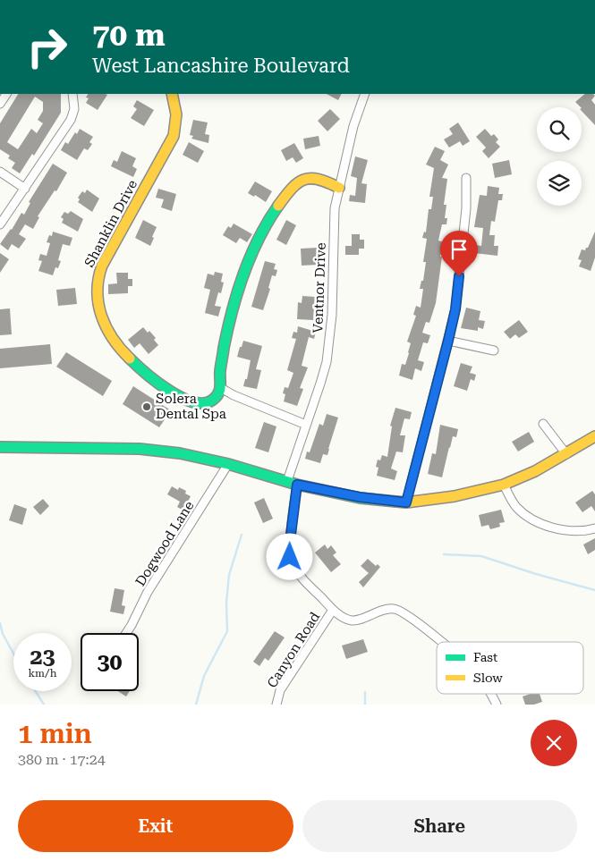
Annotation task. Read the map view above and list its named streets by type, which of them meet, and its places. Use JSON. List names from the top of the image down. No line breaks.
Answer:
{"streets":{"street":["Shanklin Drive","Ventnor Drive","Dogwood Lane","Canyon Road"]},"crossings":[["Ventnor Drive","Canyon Road"]],"places":["Solera Dental Spa"],"legend":["Fast","Slow"],"page":{"turn":["70 m","West Lancashire Boulevard"],"speed":"23 km/h","limit":"30","heading":["1 min","380 m · 17:24"],"buttons":["Exit","Share"]}}
